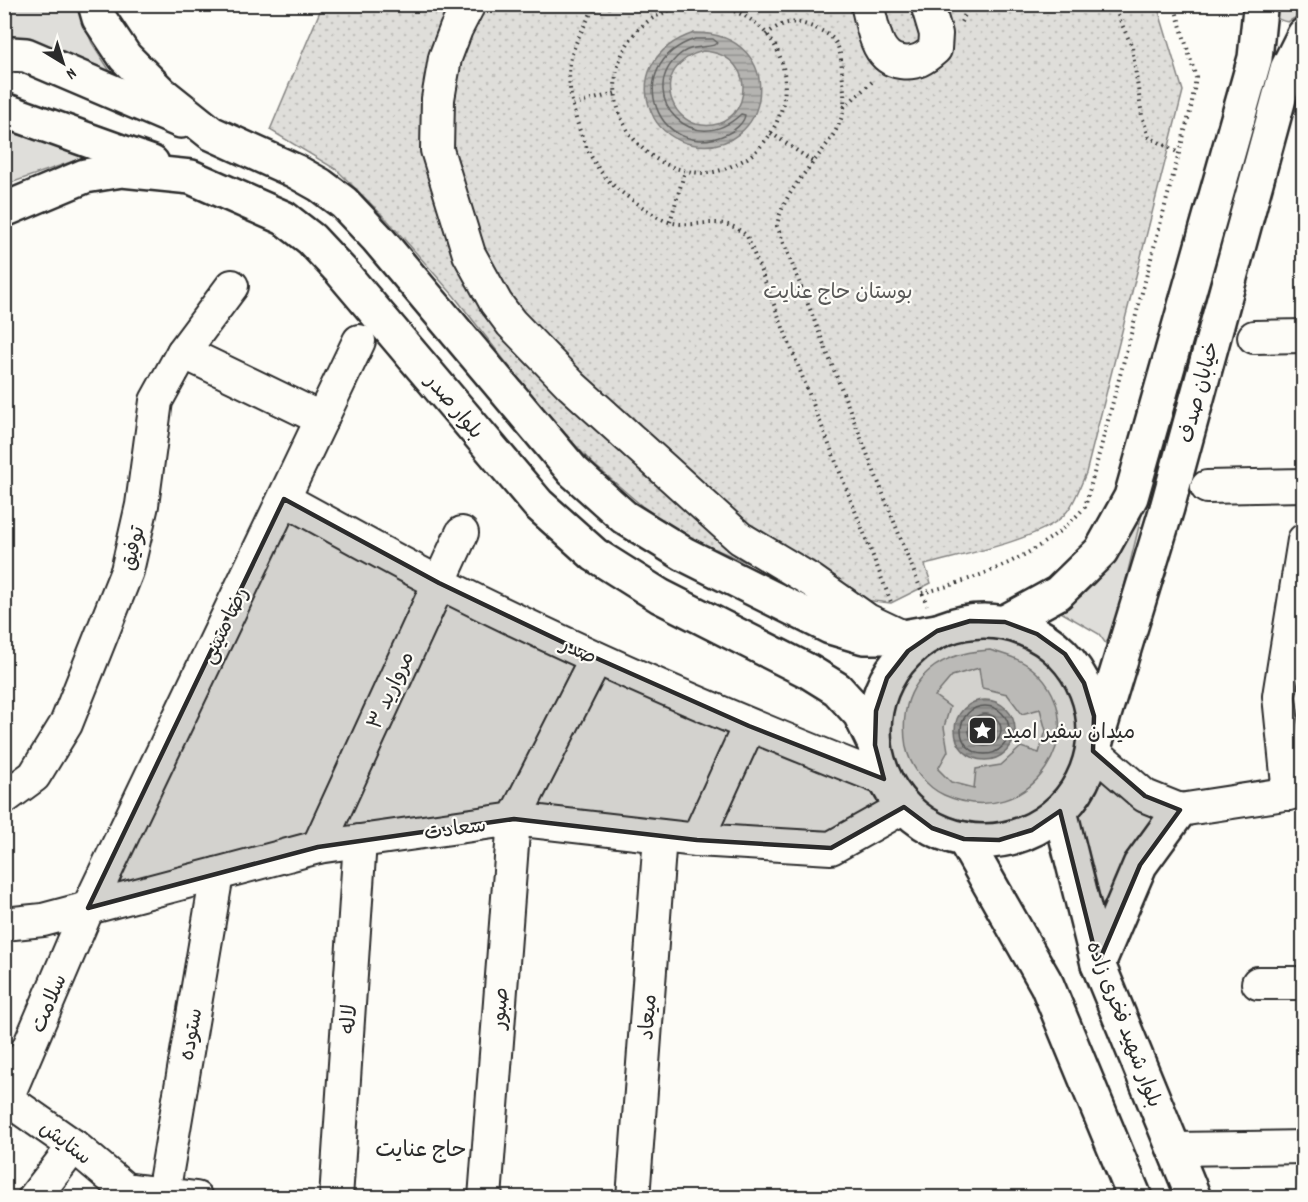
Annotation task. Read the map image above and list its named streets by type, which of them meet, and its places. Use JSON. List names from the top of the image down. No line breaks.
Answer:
{"streets":{"main road":["خیابان صدف","بلوار صدر","بلوار شهید فخری زاده"],"street":["توفیق","رضا متینی","صدر","مروارید ۳","سعادت","سلامت","صبور","میعاد","لاله","ستوده","ستایش"]},"crossings":[["رضا متینی","صدر"],["رضا متینی","سعادت"],["رضا متینی","سلامت"],["صدر","مروارید ۳"],["مروارید ۳","سعادت"],["سعادت","سلامت"],["سعادت","صبور"],["سعادت","میعاد"],["سعادت","لاله"],["سعادت","ستوده"],["سلامت","ستایش"],["ستوده","ستایش"]],"districts":["حاج عنایت"],"parks":["بوستان حاج عنایت"],"places":{"place":["میدان سفیر امید"]},"north":"bottom right"}
